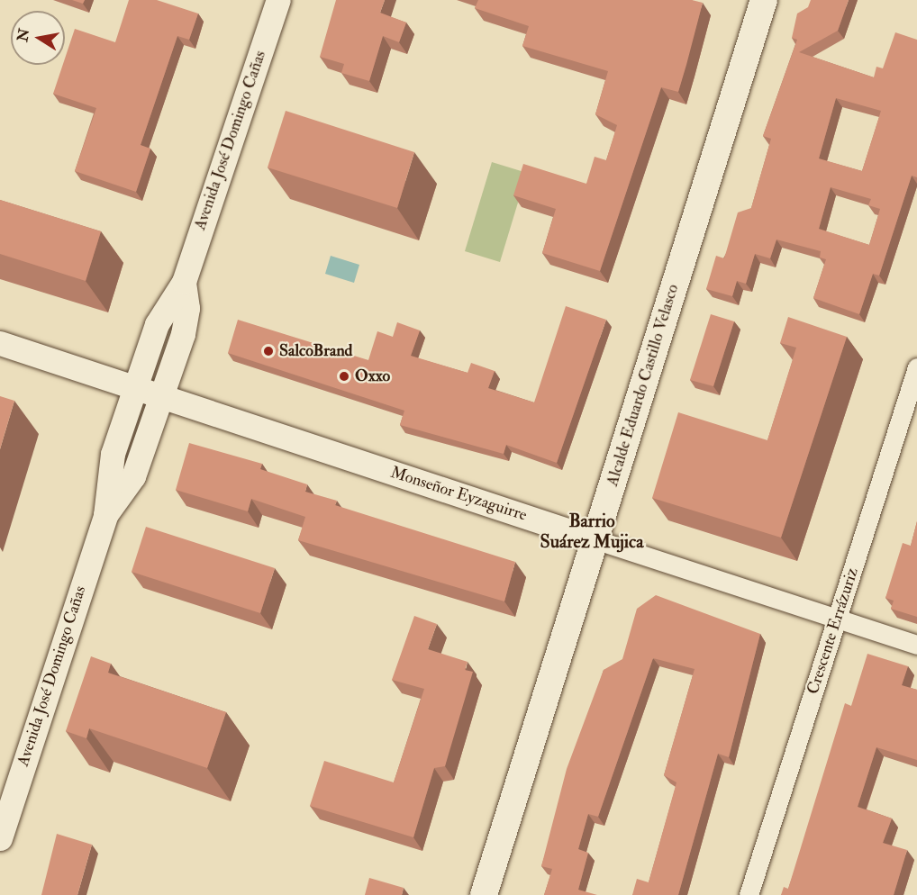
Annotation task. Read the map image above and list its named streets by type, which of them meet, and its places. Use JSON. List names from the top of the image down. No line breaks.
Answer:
{"streets":{"main road":["Alcalde Eduardo Castillo Velasco"],"street":["Avenida José Domingo Cañas","Monseñor Eyzaguirre","Crescente Errázuriz"]},"crossings":[["Avenida José Domingo Cañas","Monseñor Eyzaguirre"],["Alcalde Eduardo Castillo Velasco","Monseñor Eyzaguirre"],["Monseñor Eyzaguirre","Crescente Errázuriz"]],"districts":["Barrio Suárez Mujica"],"places":["SalcoBrand","Oxxo"],"north":"left"}
